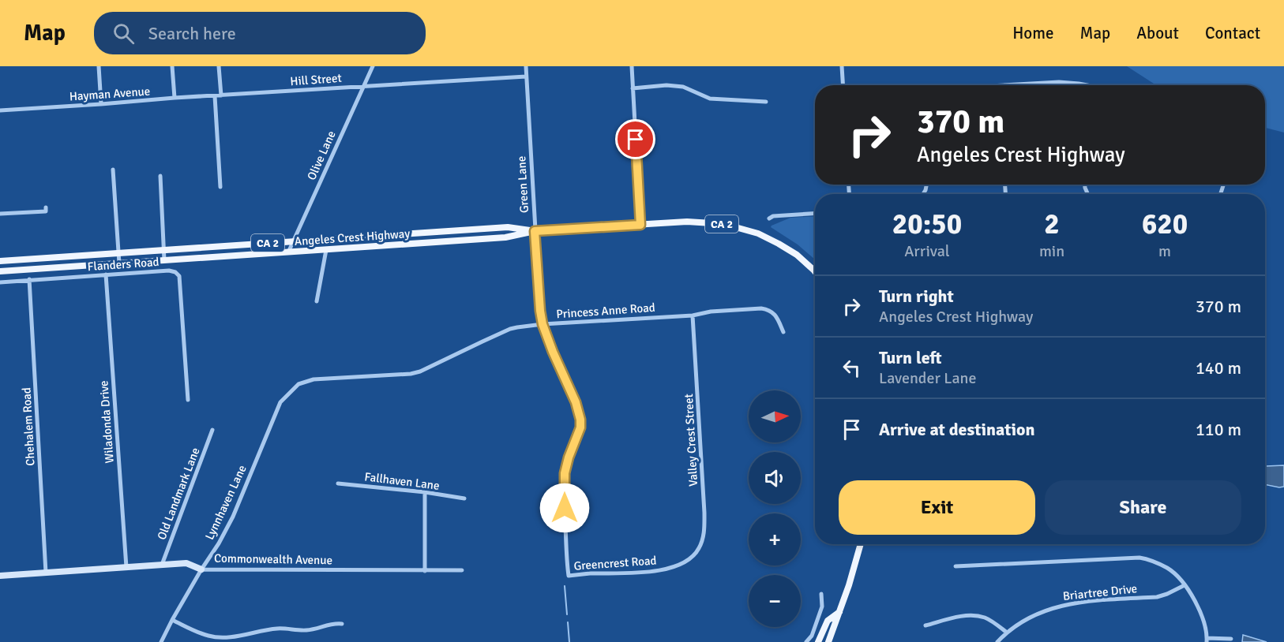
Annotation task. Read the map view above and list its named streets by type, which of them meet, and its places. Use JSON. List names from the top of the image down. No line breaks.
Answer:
{"streets":{"main road":["CA 2","Angeles Crest Highway"],"street":["Hill Street","Hayman Avenue","Olive Lane","Green Lane","Flanders Road","Princess Anne Road","Wiladonda Drive","Chehalem Road","Valley Crest Street","Fallhaven Lane","Old Landmark Lane","Lynnhaven Lane","Commonwealth Avenue","Greencrest Road","Briartree Drive"]},"crossings":[["Hill Street","Hayman Avenue"],["Hill Street","Olive Lane"],["Hill Street","Green Lane"],["Olive Lane","Angeles Crest Highway"],["Green Lane","Angeles Crest Highway"],["Green Lane","Princess Anne Road"],["Green Lane","Greencrest Road"],["Flanders Road","Wiladonda Drive"],["Flanders Road","Chehalem Road"],["Princess Anne Road","Valley Crest Street"],["Princess Anne Road","Lynnhaven Lane"],["Wiladonda Drive","Commonwealth Avenue"],["Chehalem Road","Commonwealth Avenue"],["Valley Crest Street","Greencrest Road"],["Old Landmark Lane","Commonwealth Avenue"],["Lynnhaven Lane","Commonwealth Avenue"]],"north":"right","page":{"header":"Map","search":"Search here","nav":["Home","Map","About","Contact"],"turn":["370 m","Angeles Crest Highway"],"eta":["20:50","Arrival","2","min","620","m"],"list":[{"name":"Turn right","note":"Angeles Crest Highway","value":"370 m"},{"name":"Turn left","note":"Lavender Lane","value":"140 m"},{"name":"Arrive at destination","value":"110 m"}],"map_buttons":["+","−"],"buttons":["Exit","Share"]}}
